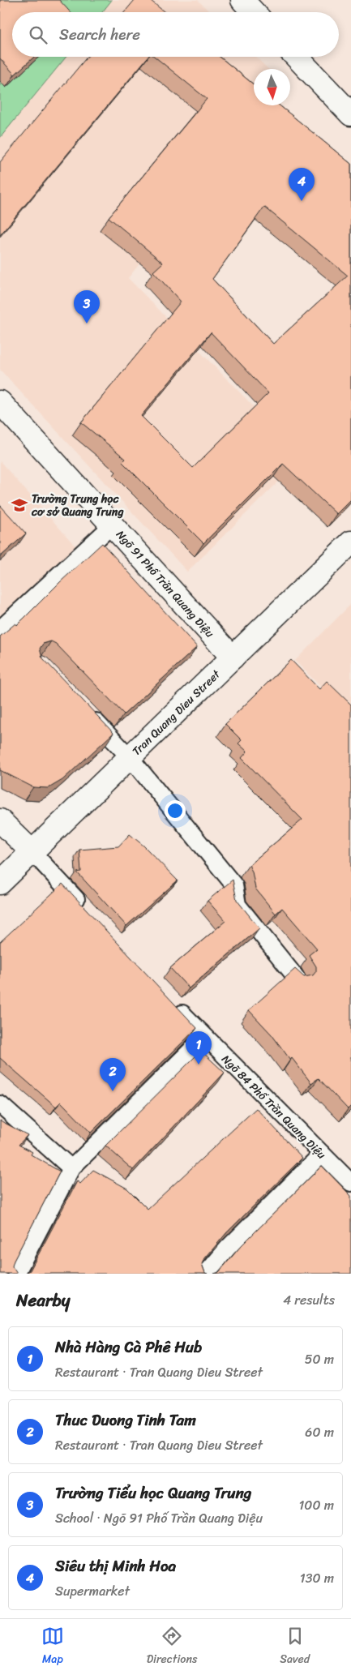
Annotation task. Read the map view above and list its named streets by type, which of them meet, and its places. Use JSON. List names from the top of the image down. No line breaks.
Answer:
{"streets":{"street":["Ngõ 91 Phố Trần Quang Diệu","Tran Quang Dieu Street"],"lane":["Ngõ 84 Phố Trần Quang Diệu"]},"crossings":[["Ngõ 91 Phố Trần Quang Diệu","Tran Quang Dieu Street"]],"places":{"school or university":["Trường Trung học cơ sở Quang Trung"]},"north":"bottom","page":{"search":"Search here","pins":["4","3","1","2"],"heading":["Nearby","4 results"],"list":[{"mark":"1","name":"Nhà Hàng Cà Phê Hub","note":"Restaurant · Tran Quang Dieu Street","value":"50 m"},{"mark":"2","name":"Thuc Duong Tinh Tam","note":"Restaurant · Tran Quang Dieu Street","value":"60 m"},{"mark":"3","name":"Trường Tiểu học Quang Trung","note":"School · Ngõ 91 Phố Trần Quang Diệu","value":"100 m"},{"mark":"4","name":"Siêu thị Minh Hoa","note":"Supermarket","value":"130 m"}],"nav":["Map","Directions","Saved"]}}
